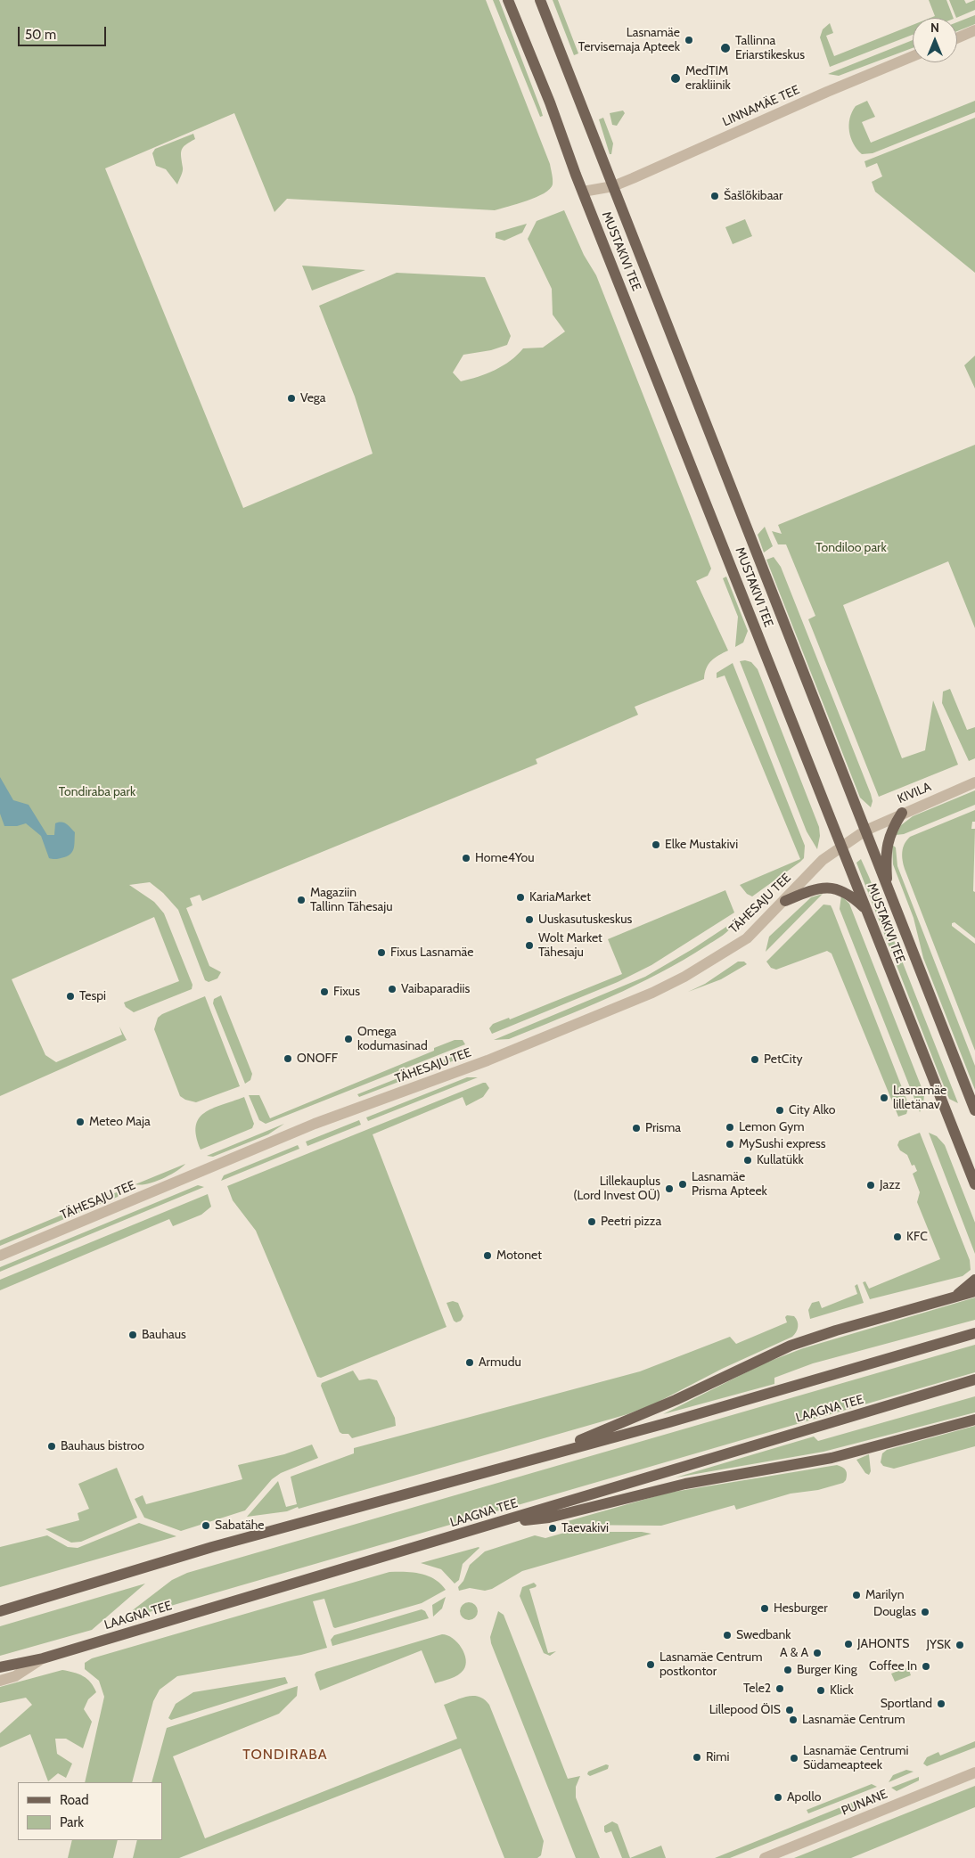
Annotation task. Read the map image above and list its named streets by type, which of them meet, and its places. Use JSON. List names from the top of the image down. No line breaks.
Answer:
{"streets":{"main road":["MUSTAKIVI TEE","LAAGNA TEE"],"street":["LINNAMÄE TEE","KIVILA","TÄHESAJU TEE","PUNANE"]},"crossings":[["LINNAMÄE TEE","MUSTAKIVI TEE"],["MUSTAKIVI TEE","KIVILA"],["MUSTAKIVI TEE","TÄHESAJU TEE"],["KIVILA","TÄHESAJU TEE"]],"districts":["TONDIRABA"],"parks":["Tondiloo park","Tondiraba park"],"places":["Lasnamäe Tervisemaja Apteek","Tallinna Eriarstikeskus","MedTIM erakliinik","Šašlõkibaar","Vega","Elke Mustakivi","Home4You","KariaMarket","Magaziin Tallinn Tähesaju","Uuskasutuskeskus","Wolt Market Tähesaju","Fixus Lasnamäe","Vaibaparadiis","Fixus","Tespi","Omega kodumasinad","ONOFF","PetCity","Lasnamäe lilletänav","City Alko","Meteo Maja","Lemon Gym","Prisma","MySushi express","Kullatükk","Lasnamäe Prisma Apteek","Jazz","Lillekauplus (Lord Invest OÜ)","Peetri pizza","KFC","Motonet","Bauhaus","Armudu","Bauhaus bistroo","Sabatähe","Taevakivi","Marilyn","Hesburger","Douglas","Swedbank","JAHONTS","JYSK","A & A","Lasnamäe Centrum postkontor","Coffee In","Burger King","Tele2","Klick","Sportland","Lillepood ÖIS","Lasnamäe Centrum","Rimi","Lasnamäe Centrumi Südameapteek","Apollo"],"legend":["Road","Park"],"scale_bar":"50 m","north":"top"}
